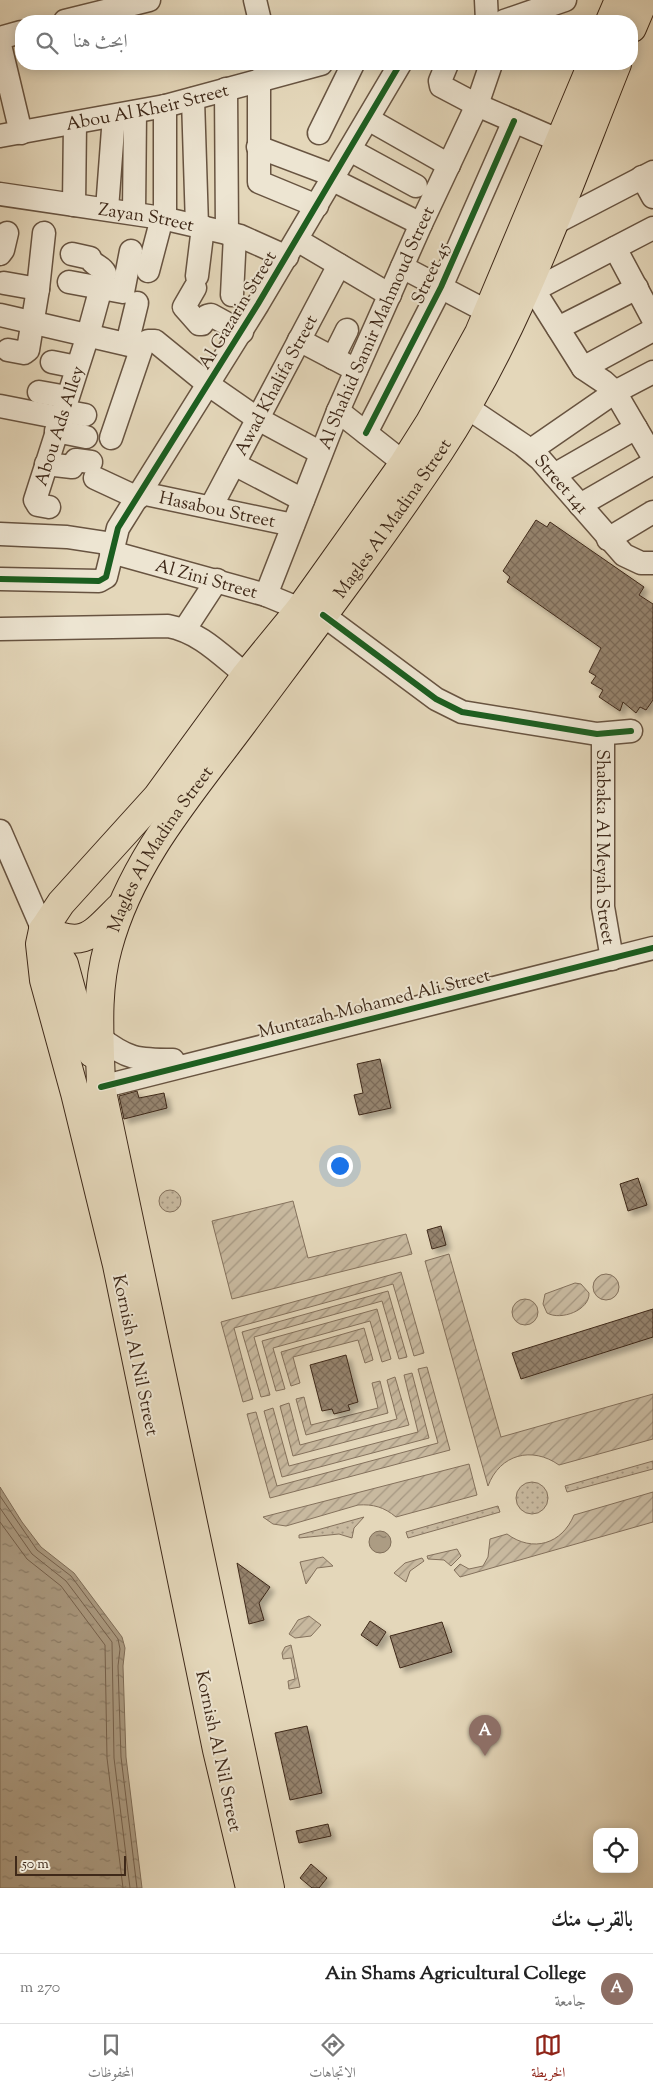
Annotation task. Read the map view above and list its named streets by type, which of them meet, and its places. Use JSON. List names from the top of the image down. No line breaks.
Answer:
{"streets":{"highway":["Magles Al Madina Street","Kornish Al Nil Street"],"street":["Abou Al Kheir Street","Zayan Street","Street 45","Al Gazarin Street","Al Shahid Samir Mahmoud Street","Awad Khalifa Street","Abou Ads Alley","Street 141","Hasabou Street","Al Zini Street","Shabaka Al Meyah Street","Muntazah Mohamed Ali Street"]},"crossings":[["Zayan Street","Al Gazarin Street"],["Zayan Street","Al Shahid Samir Mahmoud Street"],["Zayan Street","Awad Khalifa Street"],["Al Gazarin Street","Hasabou Street"],["Al Gazarin Street","Al Zini Street"],["Al Shahid Samir Mahmoud Street","Hasabou Street"],["Al Shahid Samir Mahmoud Street","Al Zini Street"],["Awad Khalifa Street","Hasabou Street"],["Abou Ads Alley","Hasabou Street"],["Street 141","Magles Al Madina Street"],["Magles Al Madina Street","Al Zini Street"],["Magles Al Madina Street","Muntazah Mohamed Ali Street"],["Magles Al Madina Street","Kornish Al Nil Street"],["Al Zini Street","Shabaka Al Meyah Street"],["Shabaka Al Meyah Street","Muntazah Mohamed Ali Street"],["Muntazah Mohamed Ali Street","Kornish Al Nil Street"]],"scale_bar":"50 m","page":{"search":"ابحث هنا","pins":"A","scale":"50 m","heading":"بالقرب منك","list":[{"mark":"A","name":"Ain Shams Agricultural College","note":"جامعة","value":"270 m"}],"nav":["الخريطة","الاتجاهات","المحفوظات"]}}
